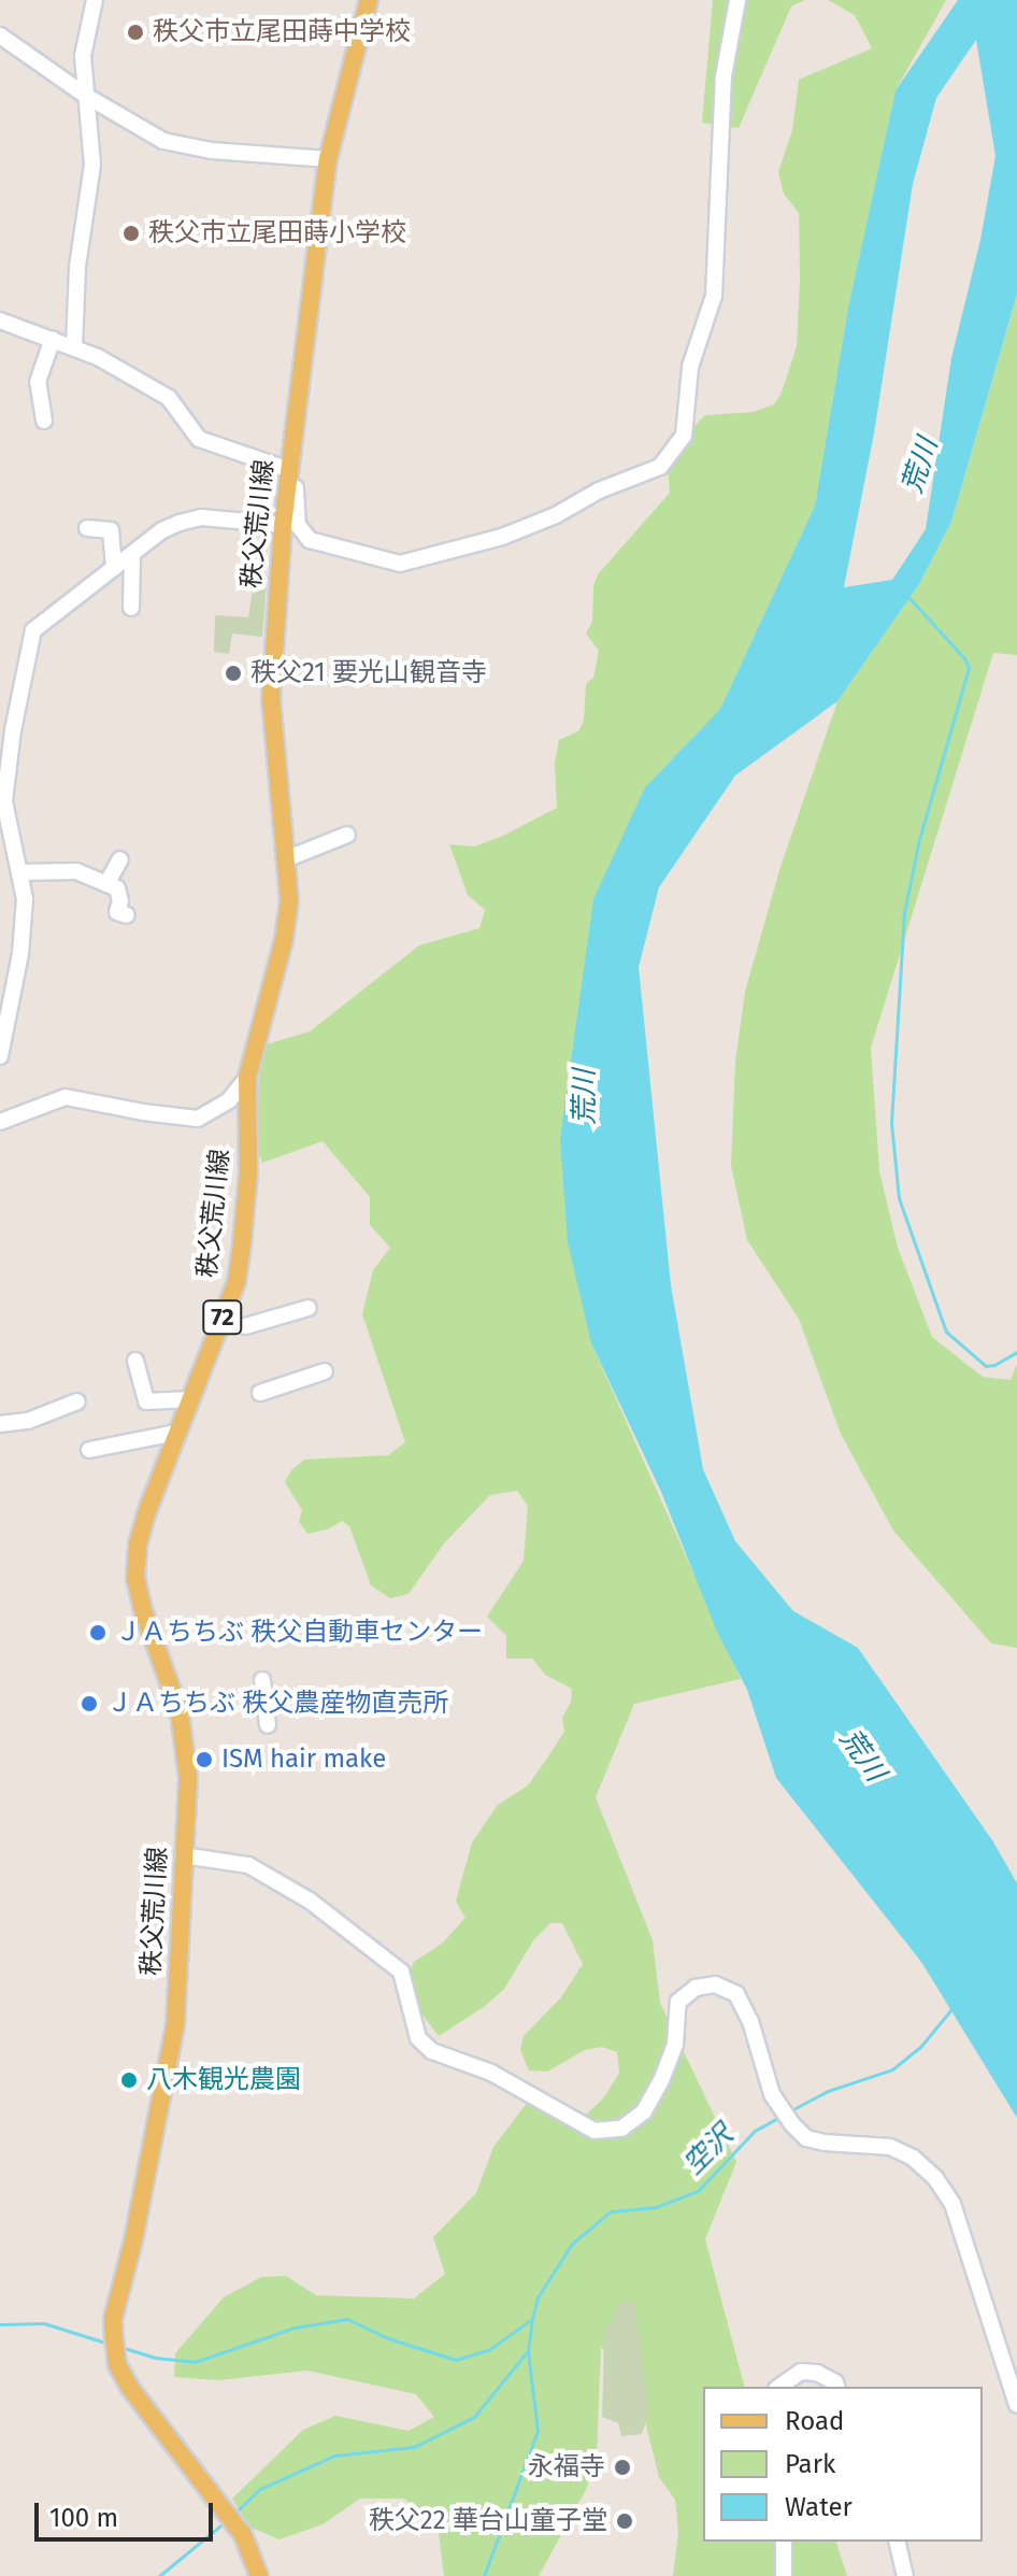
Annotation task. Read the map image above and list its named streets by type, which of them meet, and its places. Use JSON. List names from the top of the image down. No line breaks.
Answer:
{"streets":{"main road":["秩父荒川線","72"]},"water":["荒川","空沢"],"places":["秩父市立尾田蒔中学校","秩父市立尾田蒔小学校","秩父21 要光山観音寺","ＪＡちちぶ 秩父自動車センター","ＪＡちちぶ 秩父農産物直売所","ISM hair make","八木観光農園","永福寺","秩父22 華台山童子堂"],"legend":["Road","Park","Water"],"scale_bar":"100 m"}
